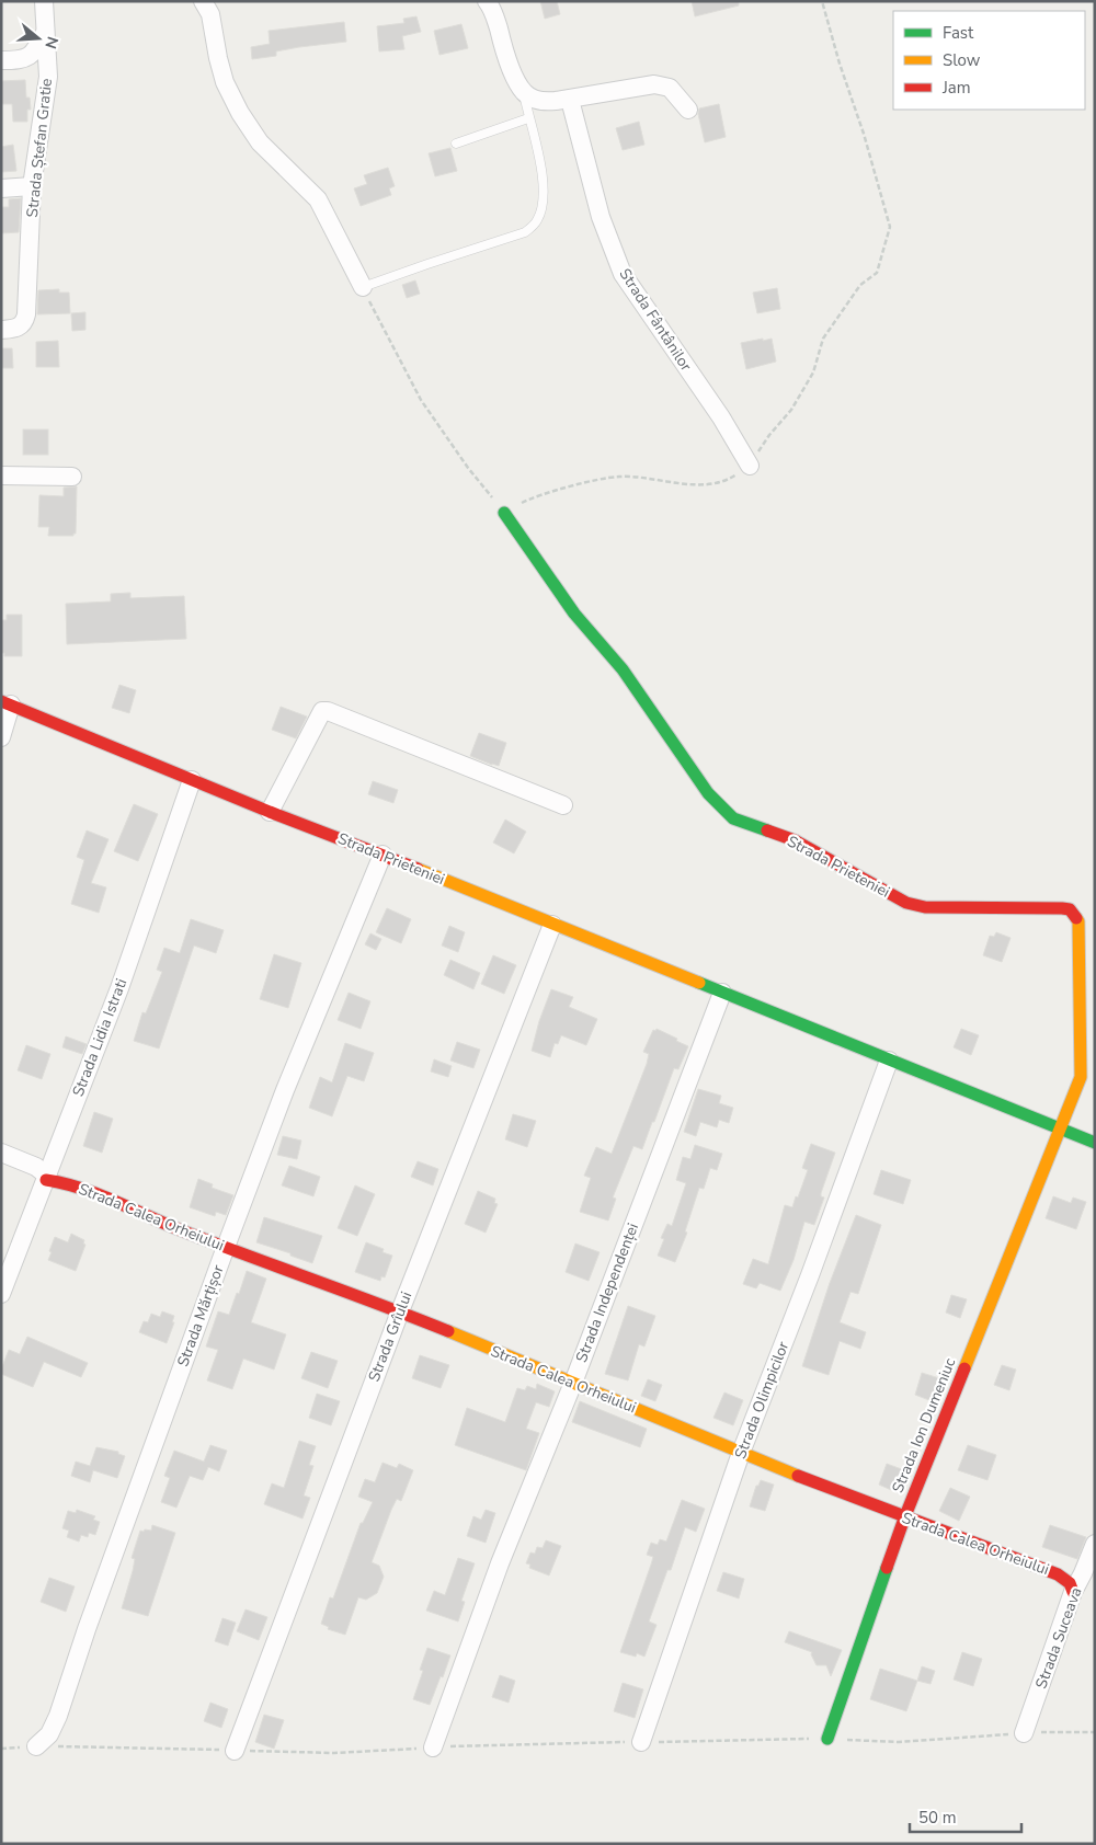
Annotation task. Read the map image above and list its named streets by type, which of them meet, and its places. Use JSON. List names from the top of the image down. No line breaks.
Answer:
{"streets":{"street":["Strada Ștefan Gratie","Strada Fântânilor","Strada Prieteniei","Strada Lidia Istrati","Strada Calea Orheiului","Strada Independenței","Strada Mărțișor","Strada Grîului","Strada Olimpicilor","Strada Ion Dumeniuc","Strada Suceava"]},"crossings":[["Strada Prieteniei","Strada Lidia Istrati"],["Strada Prieteniei","Strada Independenței"],["Strada Prieteniei","Strada Mărțișor"],["Strada Prieteniei","Strada Grîului"],["Strada Prieteniei","Strada Olimpicilor"],["Strada Prieteniei","Strada Ion Dumeniuc"],["Strada Lidia Istrati","Strada Calea Orheiului"],["Strada Calea Orheiului","Strada Independenței"],["Strada Calea Orheiului","Strada Mărțișor"],["Strada Calea Orheiului","Strada Grîului"],["Strada Calea Orheiului","Strada Olimpicilor"],["Strada Calea Orheiului","Strada Ion Dumeniuc"],["Strada Calea Orheiului","Strada Suceava"]],"legend":["Fast","Slow","Jam"],"scale_bar":"50 m","north":"right"}
